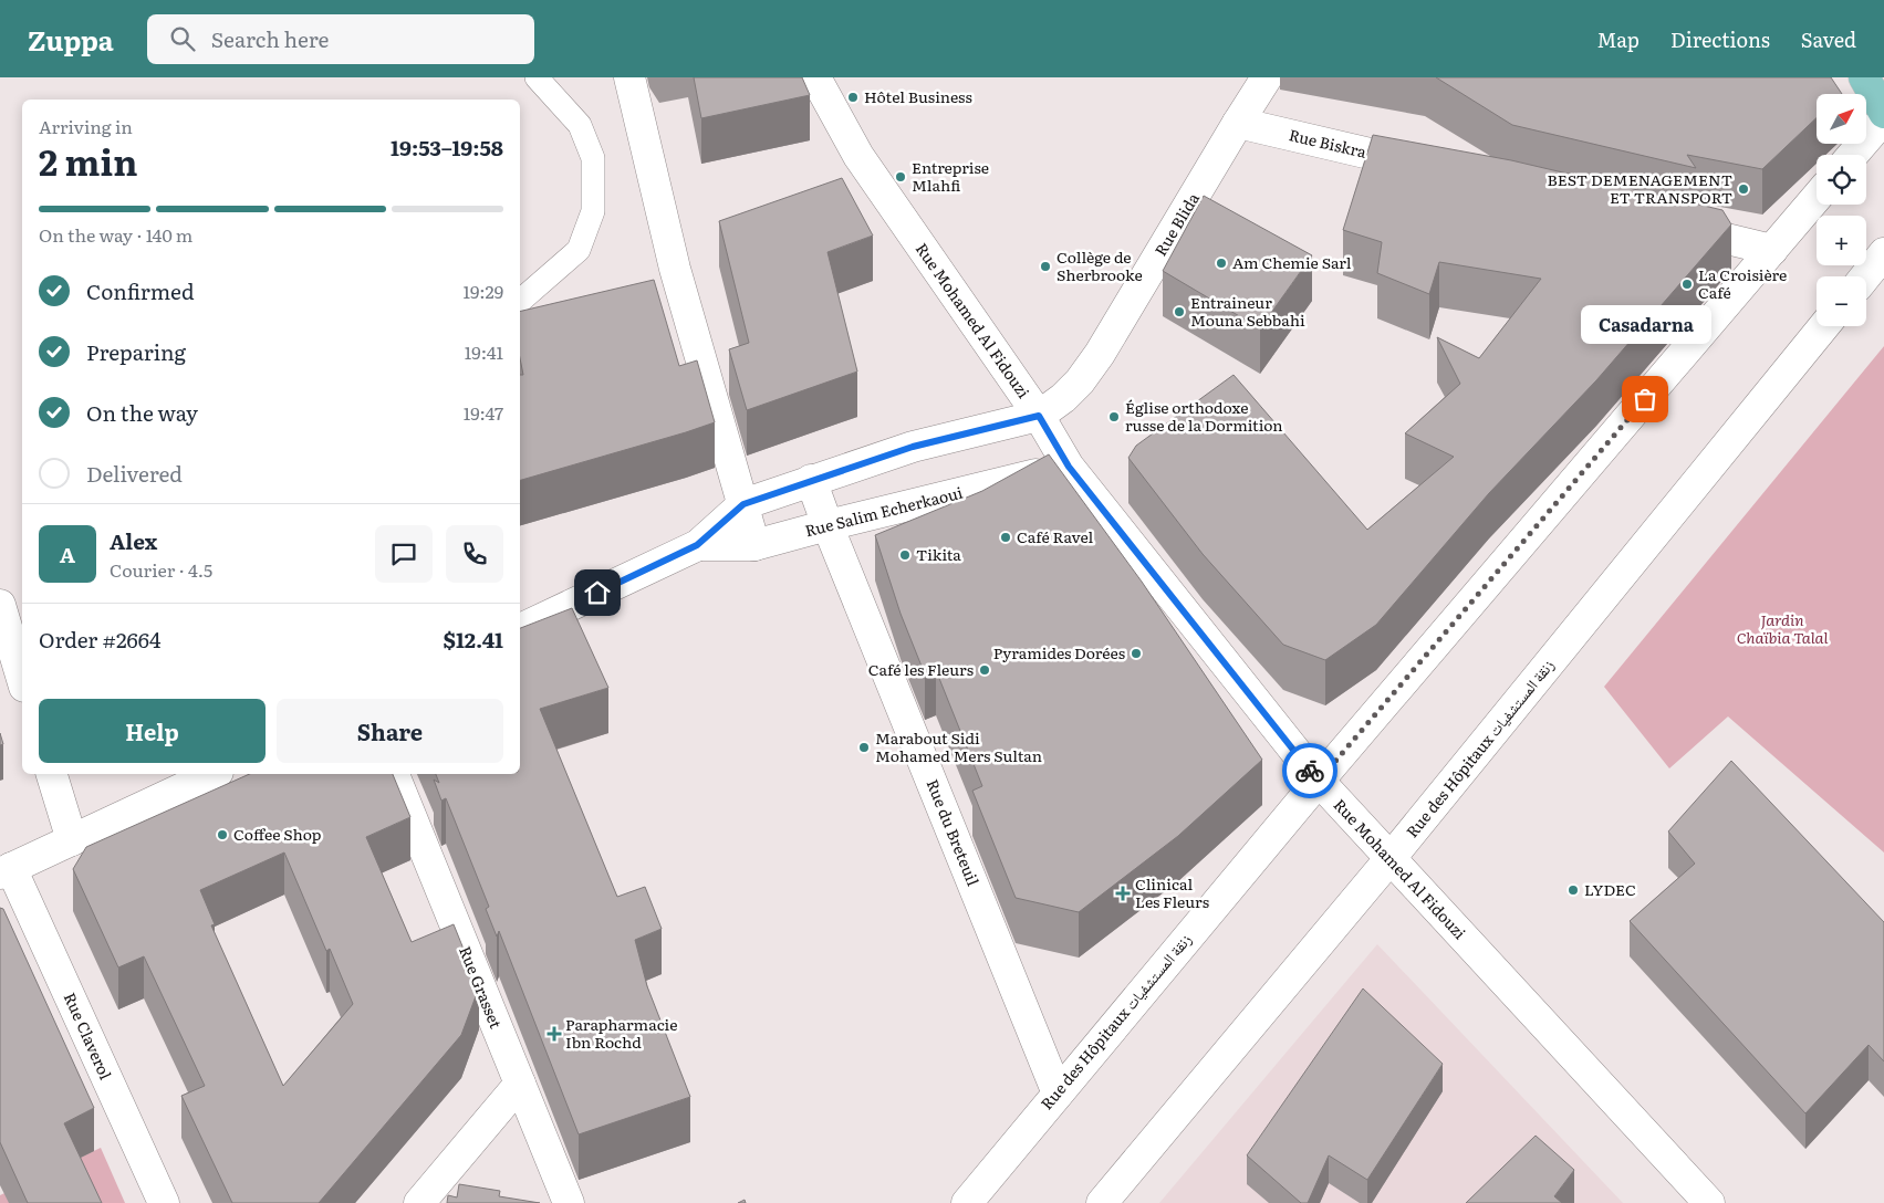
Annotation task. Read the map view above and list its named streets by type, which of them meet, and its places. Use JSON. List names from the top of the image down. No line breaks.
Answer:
{"streets":{"street":["Rue Biskra","Rue Blida","Rue Mohamed Al Fidouzi","Rue Salim Echerkaoui","Rue des Hôpitaux زنقة المستشفيات","Rue du Breteuil","Rue Grasset","Rue Claverol"]},"crossings":[["Rue Biskra","Rue Blida"],["Rue Blida","Rue Mohamed Al Fidouzi"],["Rue Mohamed Al Fidouzi","Rue Salim Echerkaoui"],["Rue Mohamed Al Fidouzi","Rue des Hôpitaux زنقة المستشفيات"],["Rue Salim Echerkaoui","Rue du Breteuil"],["Rue des Hôpitaux زنقة المستشفيات","Rue du Breteuil"]],"parks":["Jardin Chaïbia Talal"],"places":{"other":["Hôtel Business","Entreprise Mlahfi","BEST DEMENAGEMENT ET TRANSPORT","Am Chemie Sarl","Collège de Sherbrooke","La Croisière Café","Entraineur Mouna Sebbahi","Casadarna","Église orthodoxe russe de la Dormition","Café Ravel","Tikita","Pyramides Dorées","Café les Fleurs","Marabout Sidi Mohamed Mers Sultan","Coffee Shop","LYDEC"],"health":["Clinical Les Fleurs","Parapharmacie Ibn Rochd"]},"north":"top right","page":{"header":"Zuppa","search":"Search here","nav":["Map","Directions","Saved"],"map_buttons":["+","−"],"heading":["2 min","Arriving in","19:53–19:58"],"panel":["Alex","Courier · 4.5","Order #2664","$12.41"],"bar":"On the way · 140 m","list":[["Confirmed","19:29"],["Preparing","19:41"],["On the way","19:47"],"Delivered"],"bubble":"Casadarna","round":"A","buttons":["Help","Share"]}}
